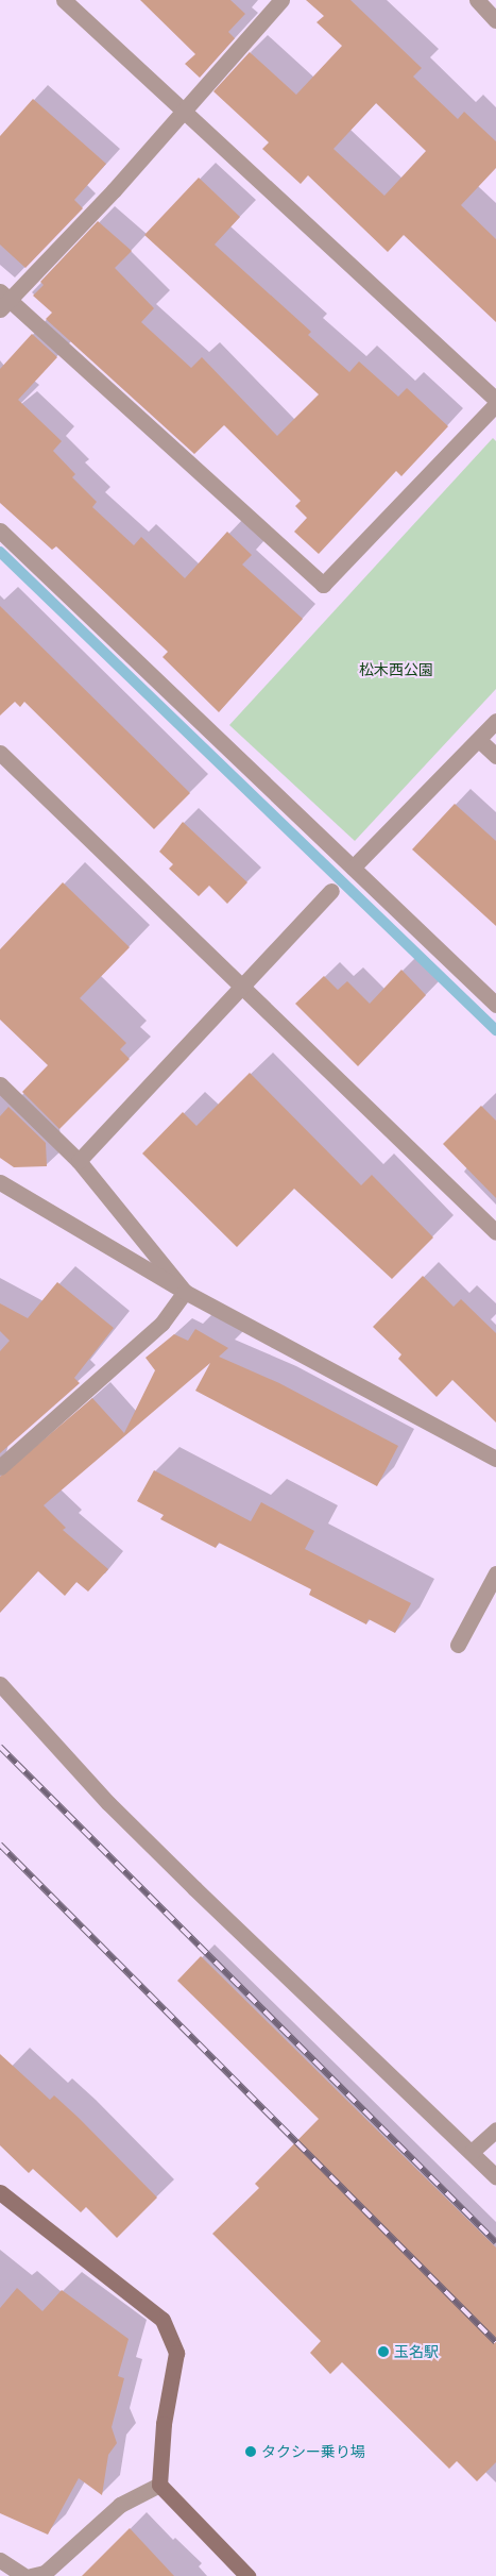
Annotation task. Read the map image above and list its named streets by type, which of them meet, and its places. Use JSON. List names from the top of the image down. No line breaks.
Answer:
{"parks":["松木西公園"],"places":["玉名駅","タクシー乗り場"]}
